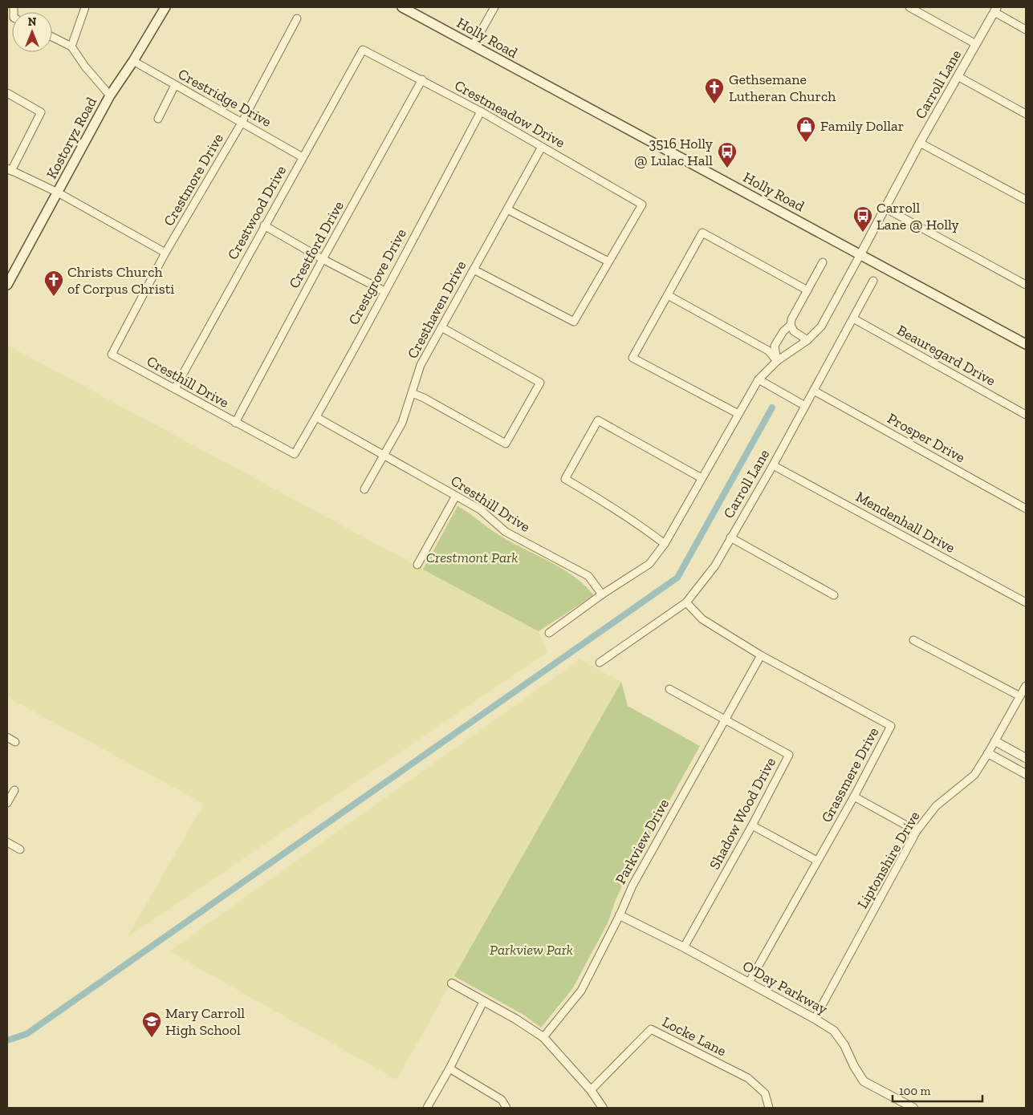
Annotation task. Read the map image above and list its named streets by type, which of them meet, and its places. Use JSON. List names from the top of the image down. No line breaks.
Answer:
{"streets":{"main road":["Holly Road","Kostoryz Road"],"street":["Carroll Lane","Crestridge Drive","Crestmeadow Drive","Crestmore Drive","Crestwood Drive","Crestford Drive","Crestgrove Drive","Cresthaven Drive","Beauregard Drive","Cresthill Drive","Prosper Drive","Mendenhall Drive","Grassmere Drive","Shadow Wood Drive","Parkview Drive","Liptonshire Drive","O'Day Parkway","Locke Lane"]},"crossings":[["Holly Road","Carroll Lane"],["Carroll Lane","Beauregard Drive"],["Carroll Lane","Cresthill Drive"],["Carroll Lane","Prosper Drive"],["Carroll Lane","Mendenhall Drive"],["Carroll Lane","Grassmere Drive"],["Crestridge Drive","Kostoryz Road"],["Crestridge Drive","Crestmore Drive"],["Crestridge Drive","Crestwood Drive"],["Crestmeadow Drive","Crestwood Drive"],["Crestmeadow Drive","Crestford Drive"],["Crestmeadow Drive","Crestgrove Drive"],["Crestmeadow Drive","Cresthaven Drive"],["Crestmore Drive","Cresthill Drive"],["Crestwood Drive","Cresthill Drive"],["Crestford Drive","Cresthill Drive"],["Crestgrove Drive","Cresthill Drive"],["Cresthaven Drive","Cresthill Drive"],["Grassmere Drive","Parkview Drive"],["Grassmere Drive","O'Day Parkway"],["Shadow Wood Drive","Parkview Drive"],["Shadow Wood Drive","O'Day Parkway"],["Parkview Drive","O'Day Parkway"],["Liptonshire Drive","O'Day Parkway"]],"parks":["Crestmont Park","Parkview Park"],"places":{"church":["Gethsemane Lutheran Church","Christs Church of Corpus Christi"],"shop":["Family Dollar"],"bus stop":["3516 Holly @ Lulac Hall","Carroll Lane @ Holly"],"school or university":["Mary Carroll High School"]},"scale_bar":"100 m","north":"top"}
